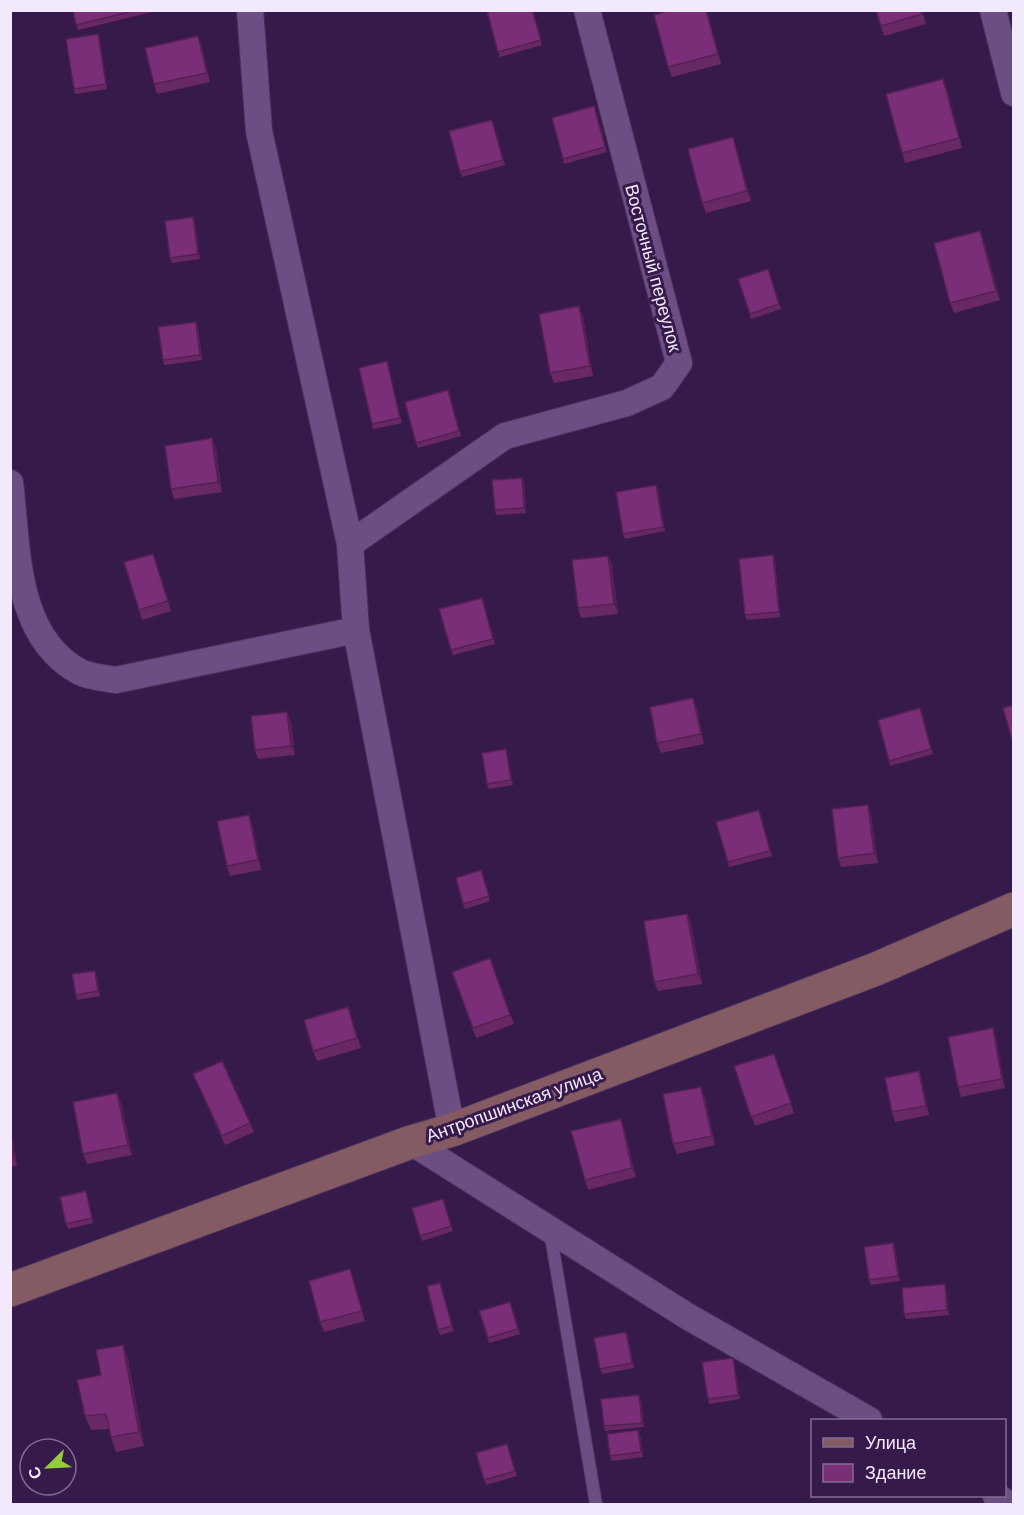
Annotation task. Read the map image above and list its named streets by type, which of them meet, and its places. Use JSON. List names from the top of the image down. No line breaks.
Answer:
{"streets":{"street":["Восточный переулок","Антропшинская улица"]},"legend":["Улица","Здание"],"north":"bottom left"}
